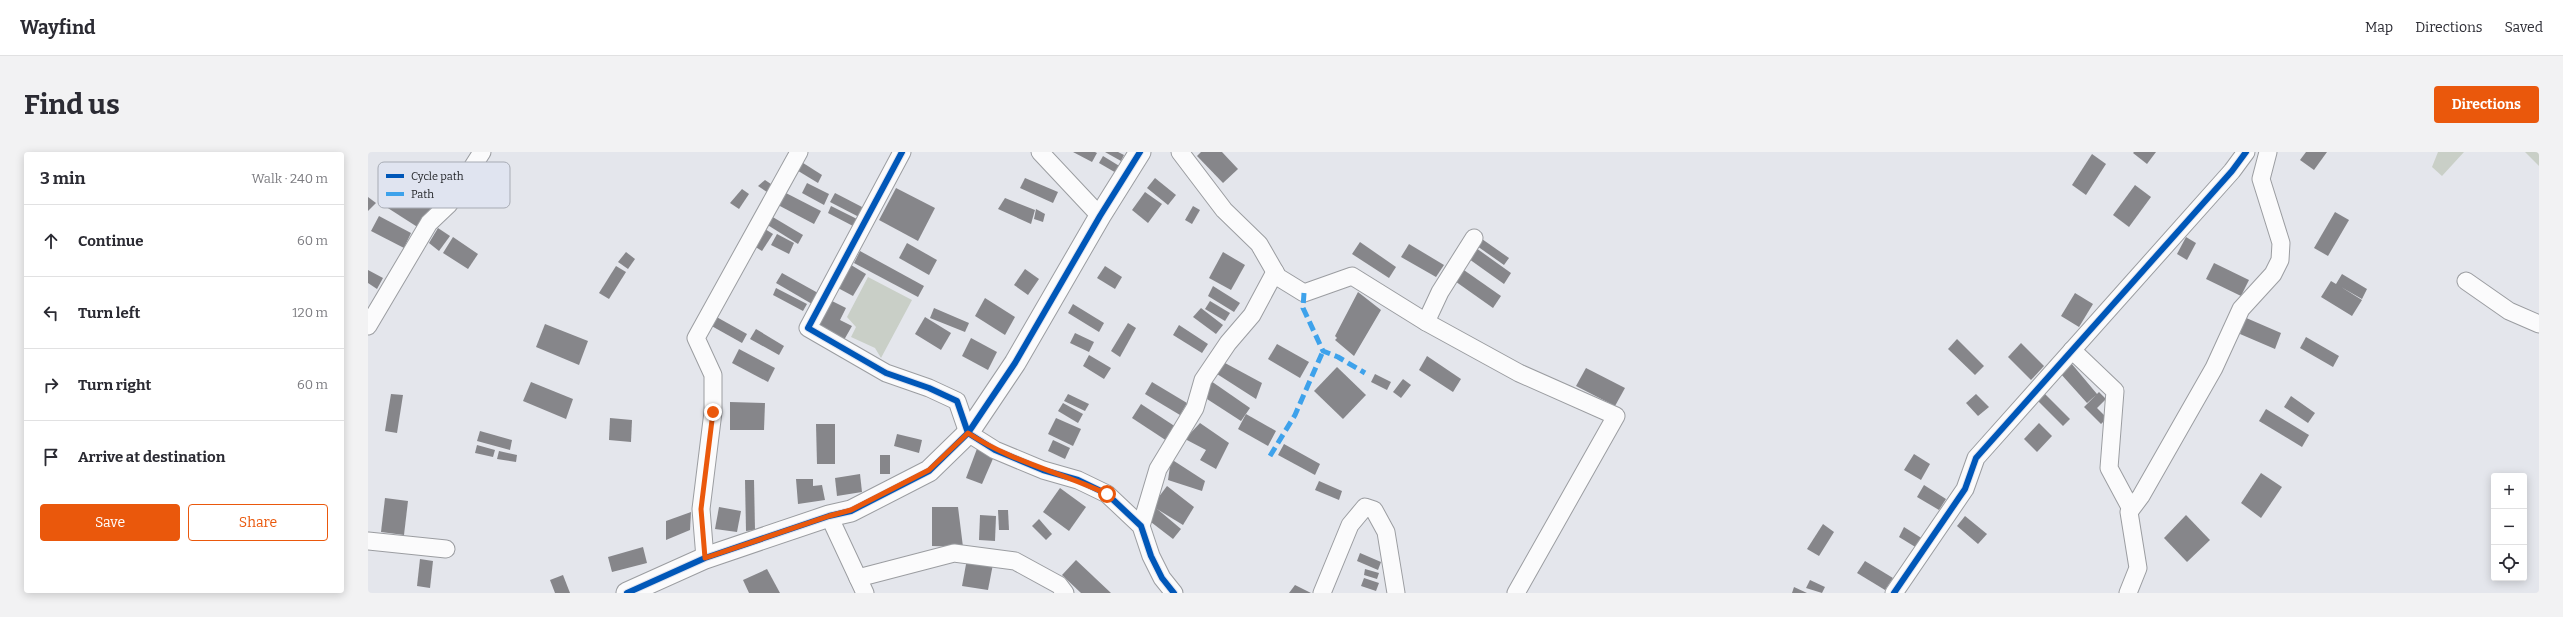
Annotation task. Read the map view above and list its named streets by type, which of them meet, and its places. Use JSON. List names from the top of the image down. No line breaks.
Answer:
{"legend":["Cycle path","Path"],"page":{"header":"Wayfind","nav":["Map","Directions","Saved"],"buttons":["Directions",["Save","Share"]],"title":"Find us","heading":["3 min","Walk · 240 m"],"list":[["Continue","60 m"],["Turn left","120 m"],["Turn right","60 m"],"Arrive at destination"],"map_buttons":["+","−"]}}
